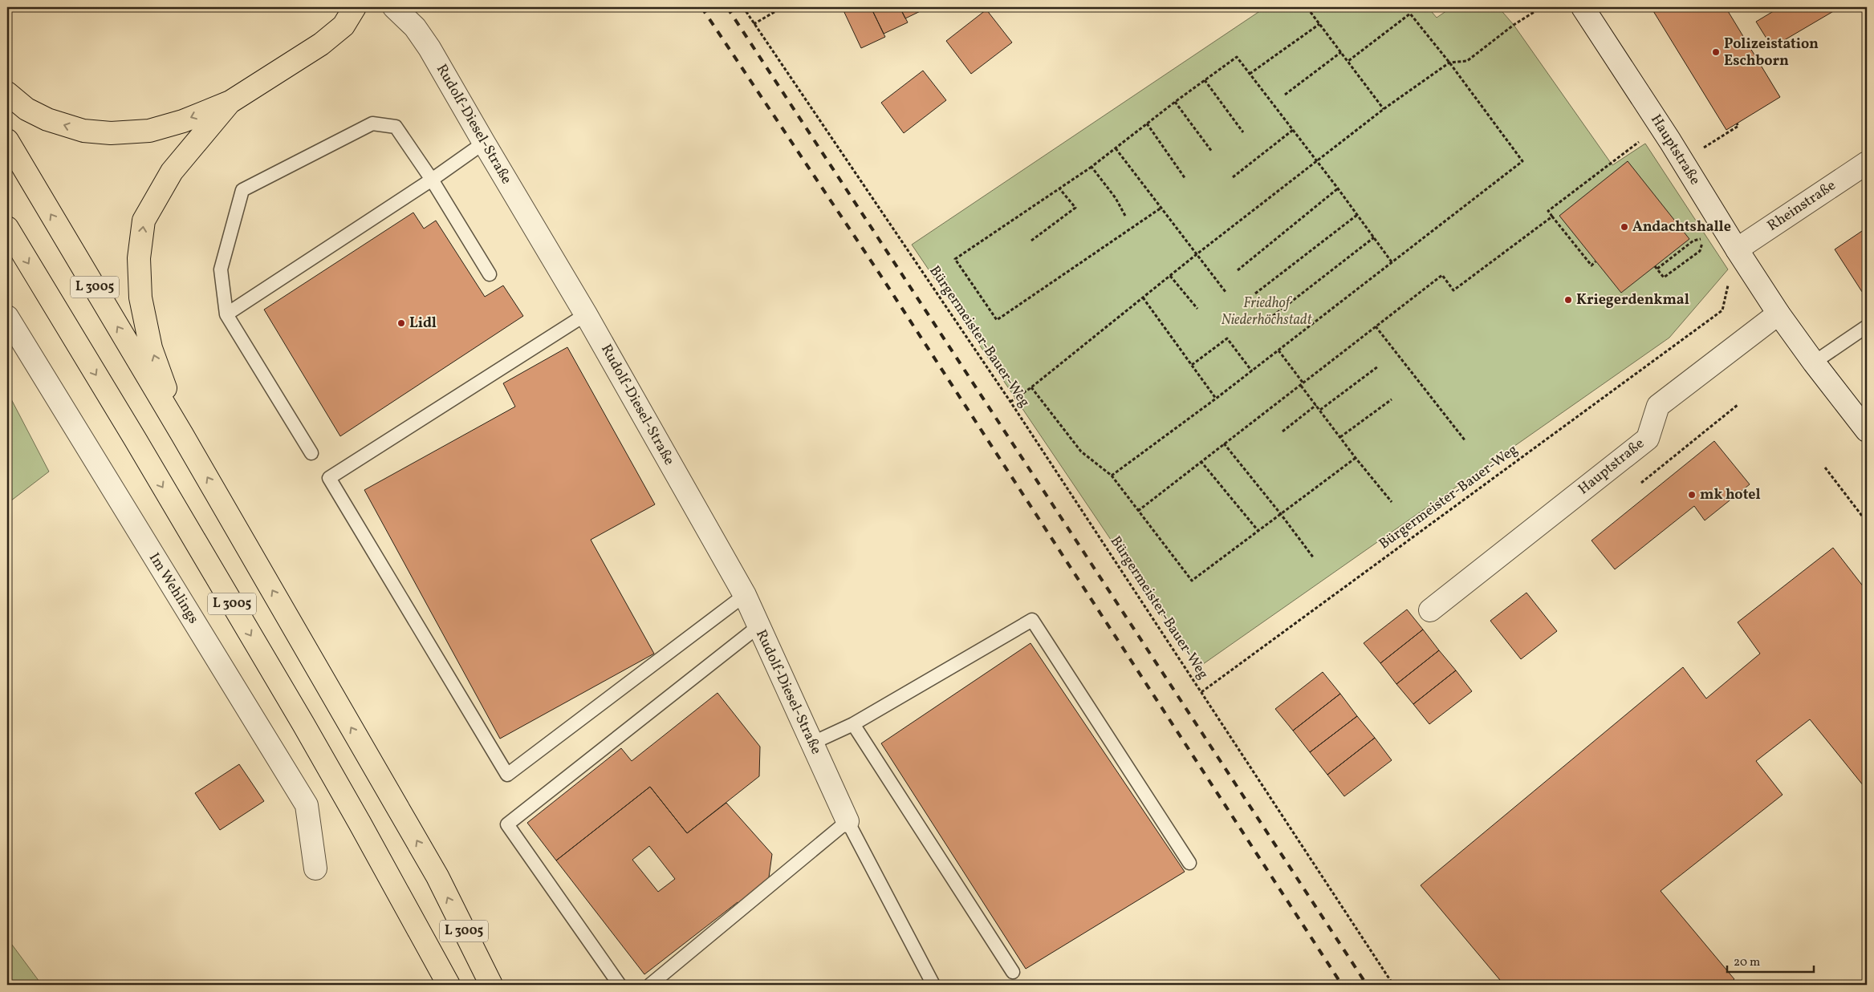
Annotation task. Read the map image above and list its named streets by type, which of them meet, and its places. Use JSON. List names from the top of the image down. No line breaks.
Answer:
{"streets":{"highway":["L 3005"],"street":["Rudolf-Diesel-Straße","Hauptstraße","Rheinstraße","Im Wehlings"],"path":["Bürgermeister-Bauer-Weg"]},"crossings":[["Hauptstraße","Rheinstraße"],["Hauptstraße","Bürgermeister-Bauer-Weg"],["Rheinstraße","Bürgermeister-Bauer-Weg"]],"parks":["Friedhof Niederhöchstadt"],"places":["Polizeistation Eschborn","Andachtshalle","Kriegerdenkmal","Lidl","mk hotel"],"scale_bar":"20 m"}
